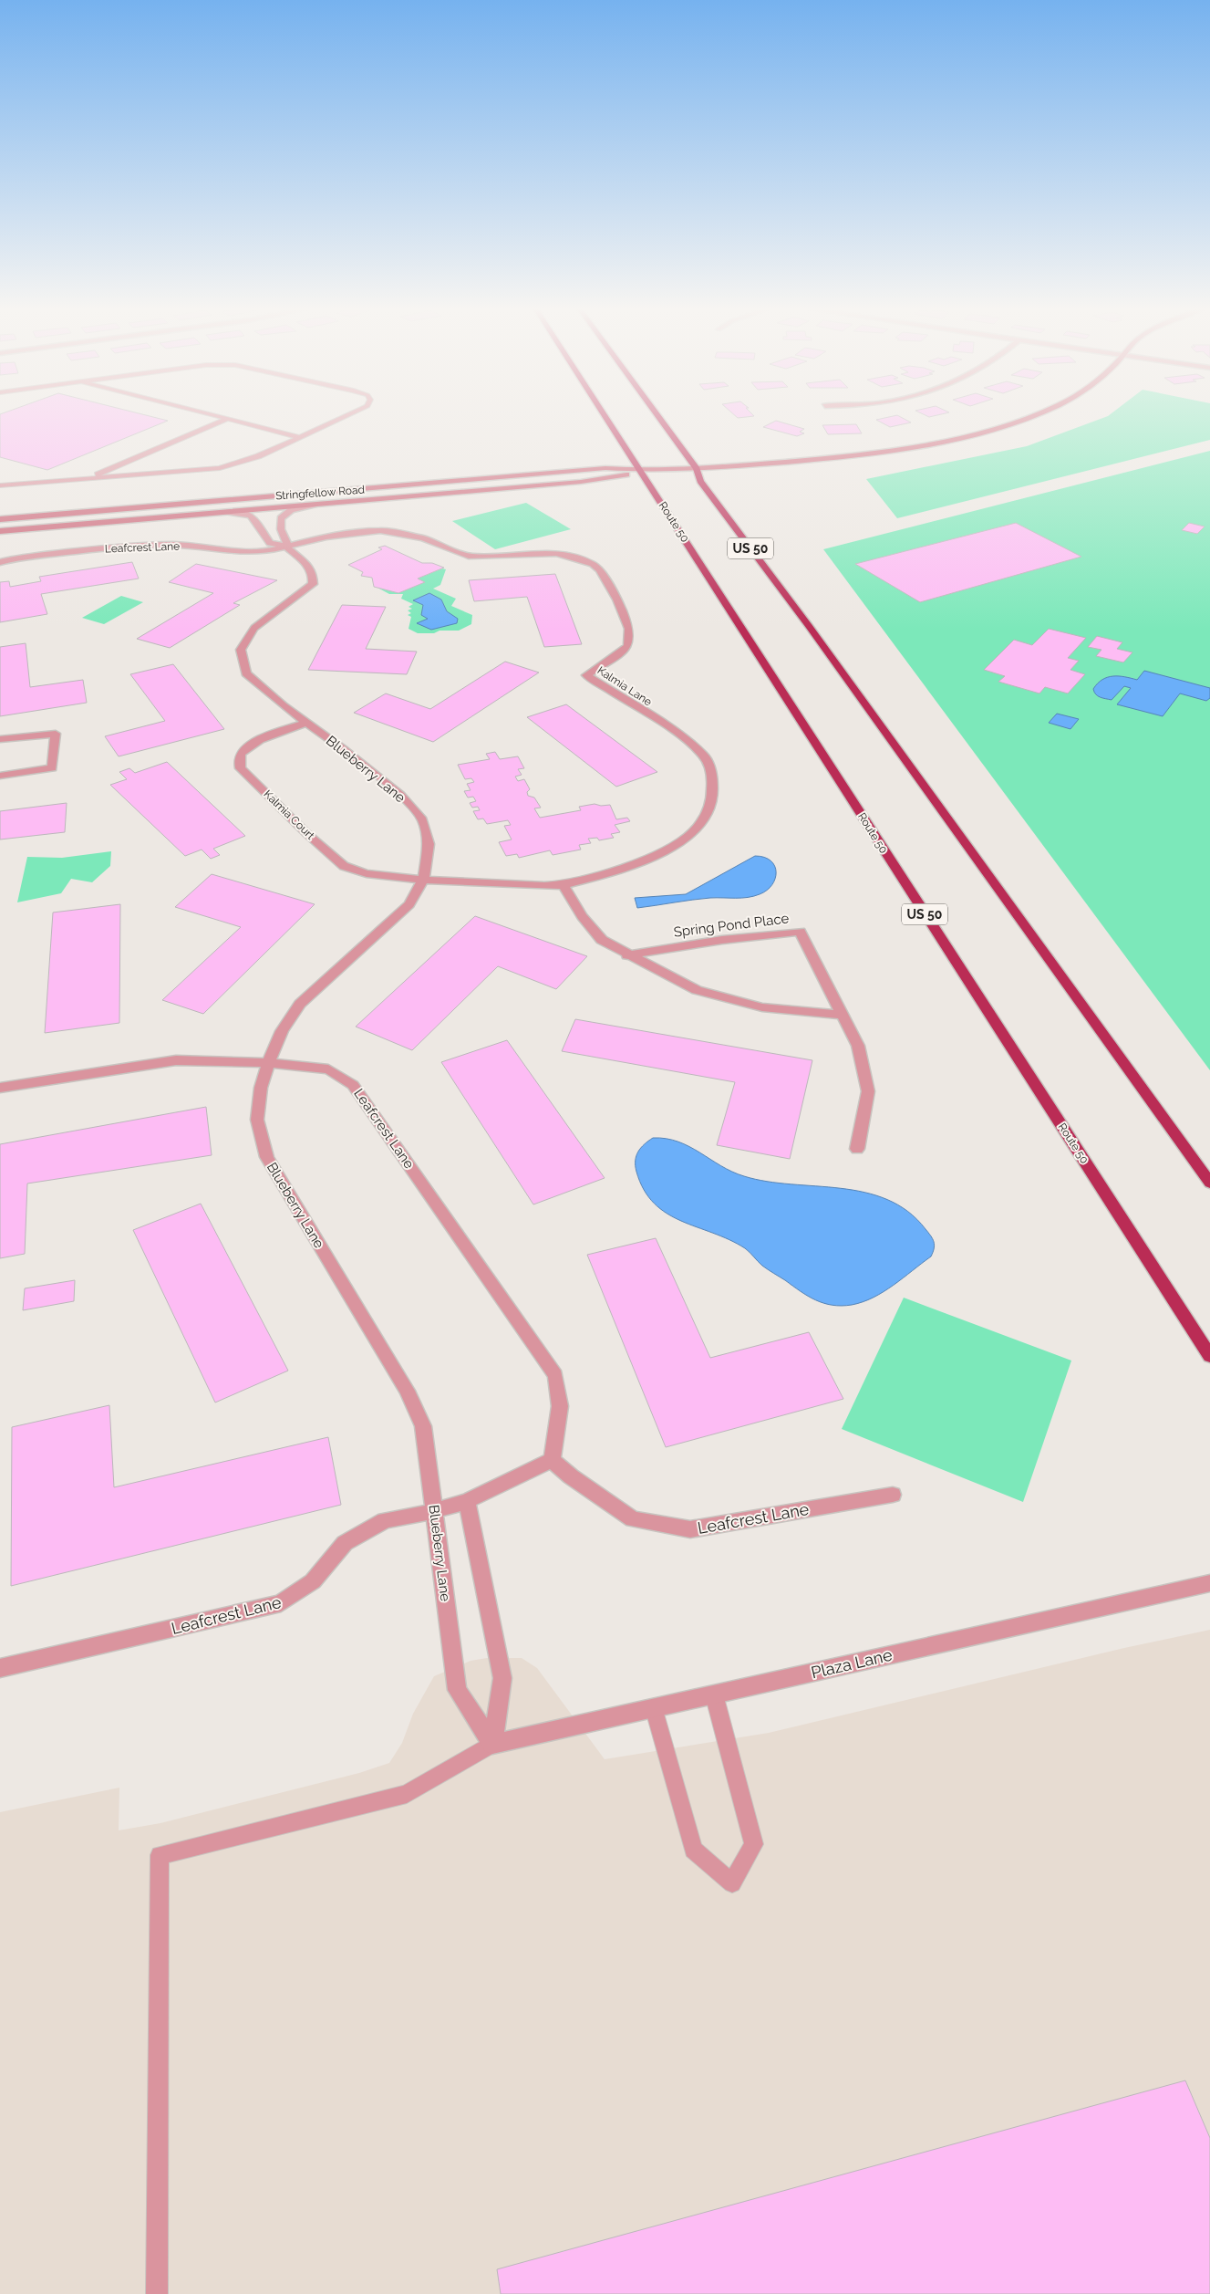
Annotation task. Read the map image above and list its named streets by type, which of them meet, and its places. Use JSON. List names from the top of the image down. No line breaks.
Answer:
{"streets":{"highway":["Route 50","US 50"],"main road":["Stringfellow Road"],"street":["Leafcrest Lane","Kalmia Lane","Blueberry Lane","Kalmia Court","Spring Pond Place","Plaza Lane"]},"crossings":[["Stringfellow Road","Route 50"],["Stringfellow Road","US 50"],["Stringfellow Road","Blueberry Lane"],["Leafcrest Lane","Kalmia Lane"],["Leafcrest Lane","Blueberry Lane"],["Kalmia Lane","Blueberry Lane"],["Kalmia Lane","Kalmia Court"],["Blueberry Lane","Kalmia Court"],["Blueberry Lane","Plaza Lane"]]}
